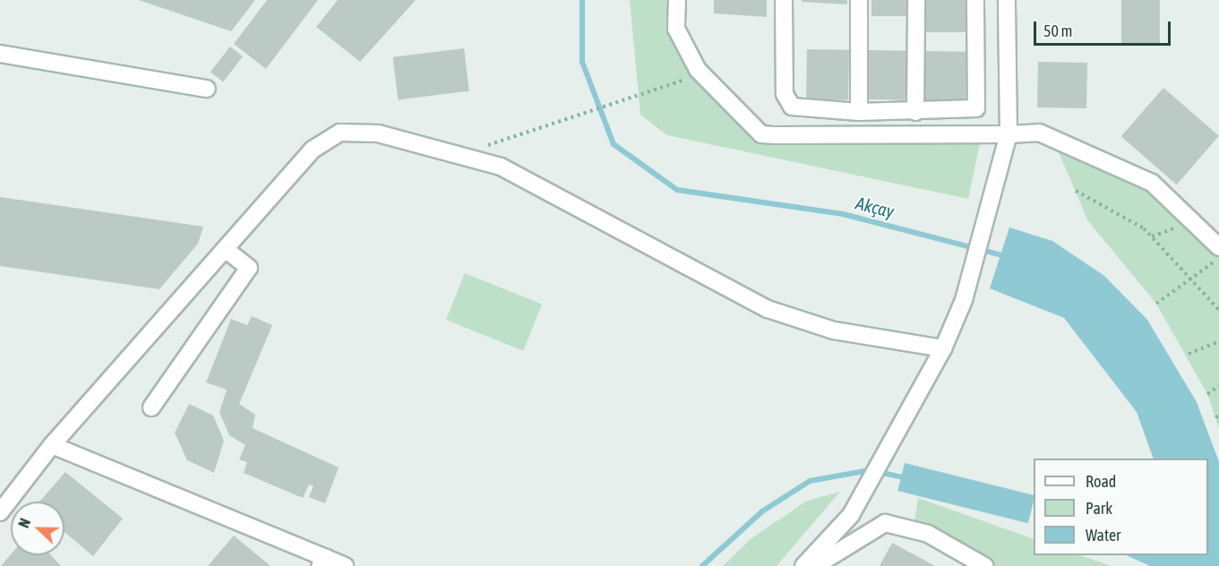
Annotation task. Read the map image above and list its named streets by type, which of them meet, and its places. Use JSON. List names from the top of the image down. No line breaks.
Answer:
{"water":["Akçay"],"legend":["Road","Park","Water"],"scale_bar":"50 m","north":"left"}
